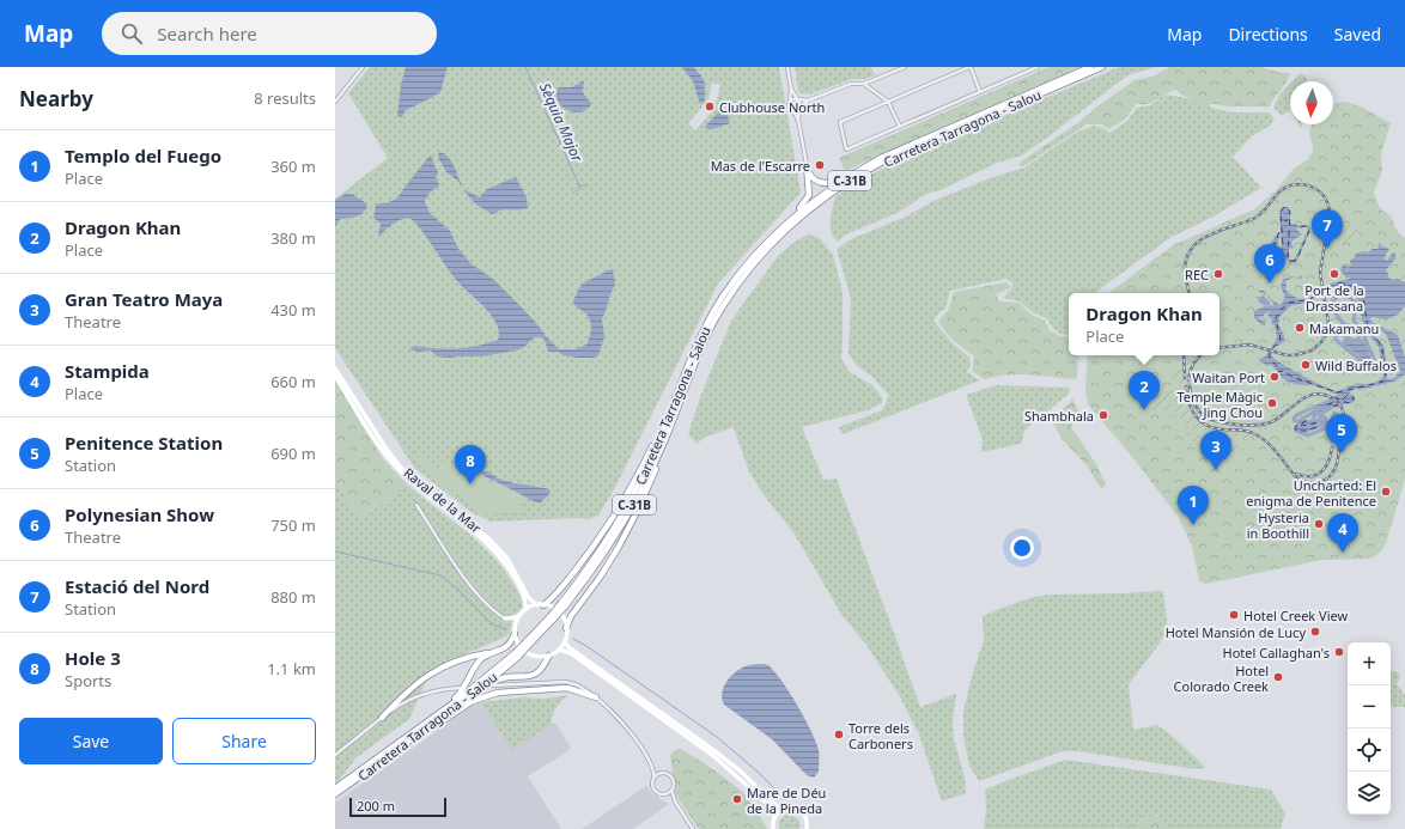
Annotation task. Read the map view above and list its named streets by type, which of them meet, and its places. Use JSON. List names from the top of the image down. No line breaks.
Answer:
{"streets":{"highway":["Carretera Tarragona - Salou","C-31B"],"street":["Raval de la Mar"]},"water":["Sèquia Major"],"places":["Clubhouse North","Mas de l'Escarre","REC","Port de la Drassana","Makamanu","Wild Buffalos","Waitan Port","Temple Màgic Jing Chou","Shambhala","Uncharted: El enigma de Penitence","Hysteria in Boothill","Hotel Creek View","Hotel Mansión de Lucy","Hotel Callaghan's","Hotel Colorado Creek","Torre dels Carboners","Mare de Déu de la Pineda"],"scale_bar":"200 m","north":"bottom","page":{"header":"Map","search":"Search here","nav":["Map","Directions","Saved"],"heading":["Nearby","8 results"],"list":[{"mark":"1","name":"Templo del Fuego","note":"Place","value":"360 m"},{"mark":"2","name":"Dragon Khan","note":"Place","value":"380 m"},{"mark":"3","name":"Gran Teatro Maya","note":"Theatre","value":"430 m"},{"mark":"4","name":"Stampida","note":"Place","value":"660 m"},{"mark":"5","name":"Penitence Station","note":"Station","value":"690 m"},{"mark":"6","name":"Polynesian Show","note":"Theatre","value":"750 m"},{"mark":"7","name":"Estació del Nord","note":"Station","value":"880 m"},{"mark":"8","name":"Hole 3","note":"Sports","value":"1.1 km"}],"pins":["7","6","2","5","3","8","1","4"],"popup":["Dragon Khan","Place"],"map_buttons":["+","−"],"buttons":["Save","Share"],"scale":"200 m"}}
